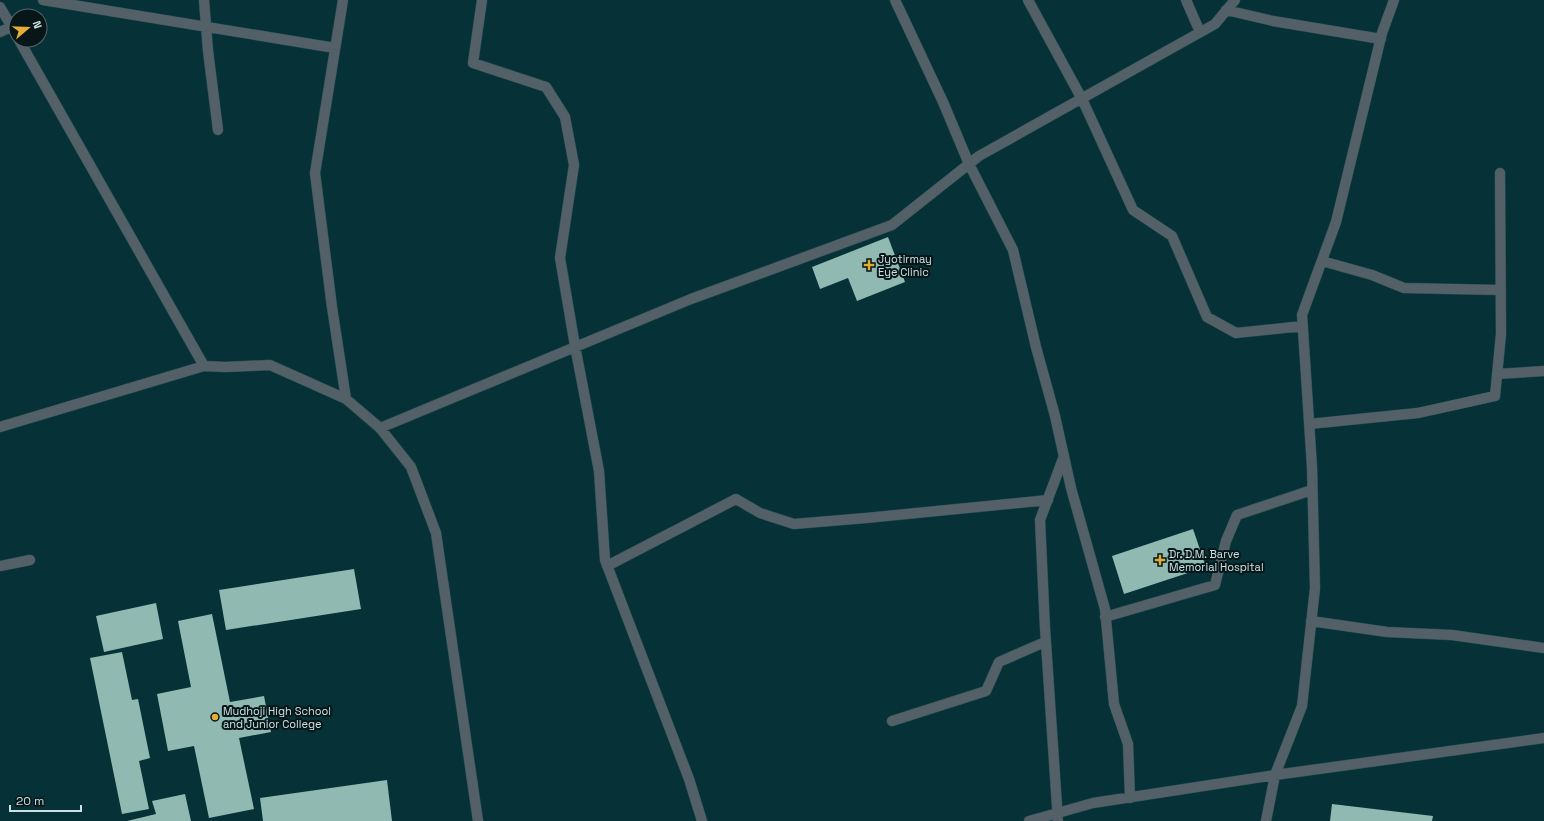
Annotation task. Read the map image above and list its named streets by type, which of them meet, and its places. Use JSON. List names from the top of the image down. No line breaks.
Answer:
{"places":{"health":["Jyotirmay Eye Clinic","Dr. D.M. Barve Memorial Hospital"],"other":["Mudhoji High School and Junior College"]},"scale_bar":"20 m","north":"right"}
